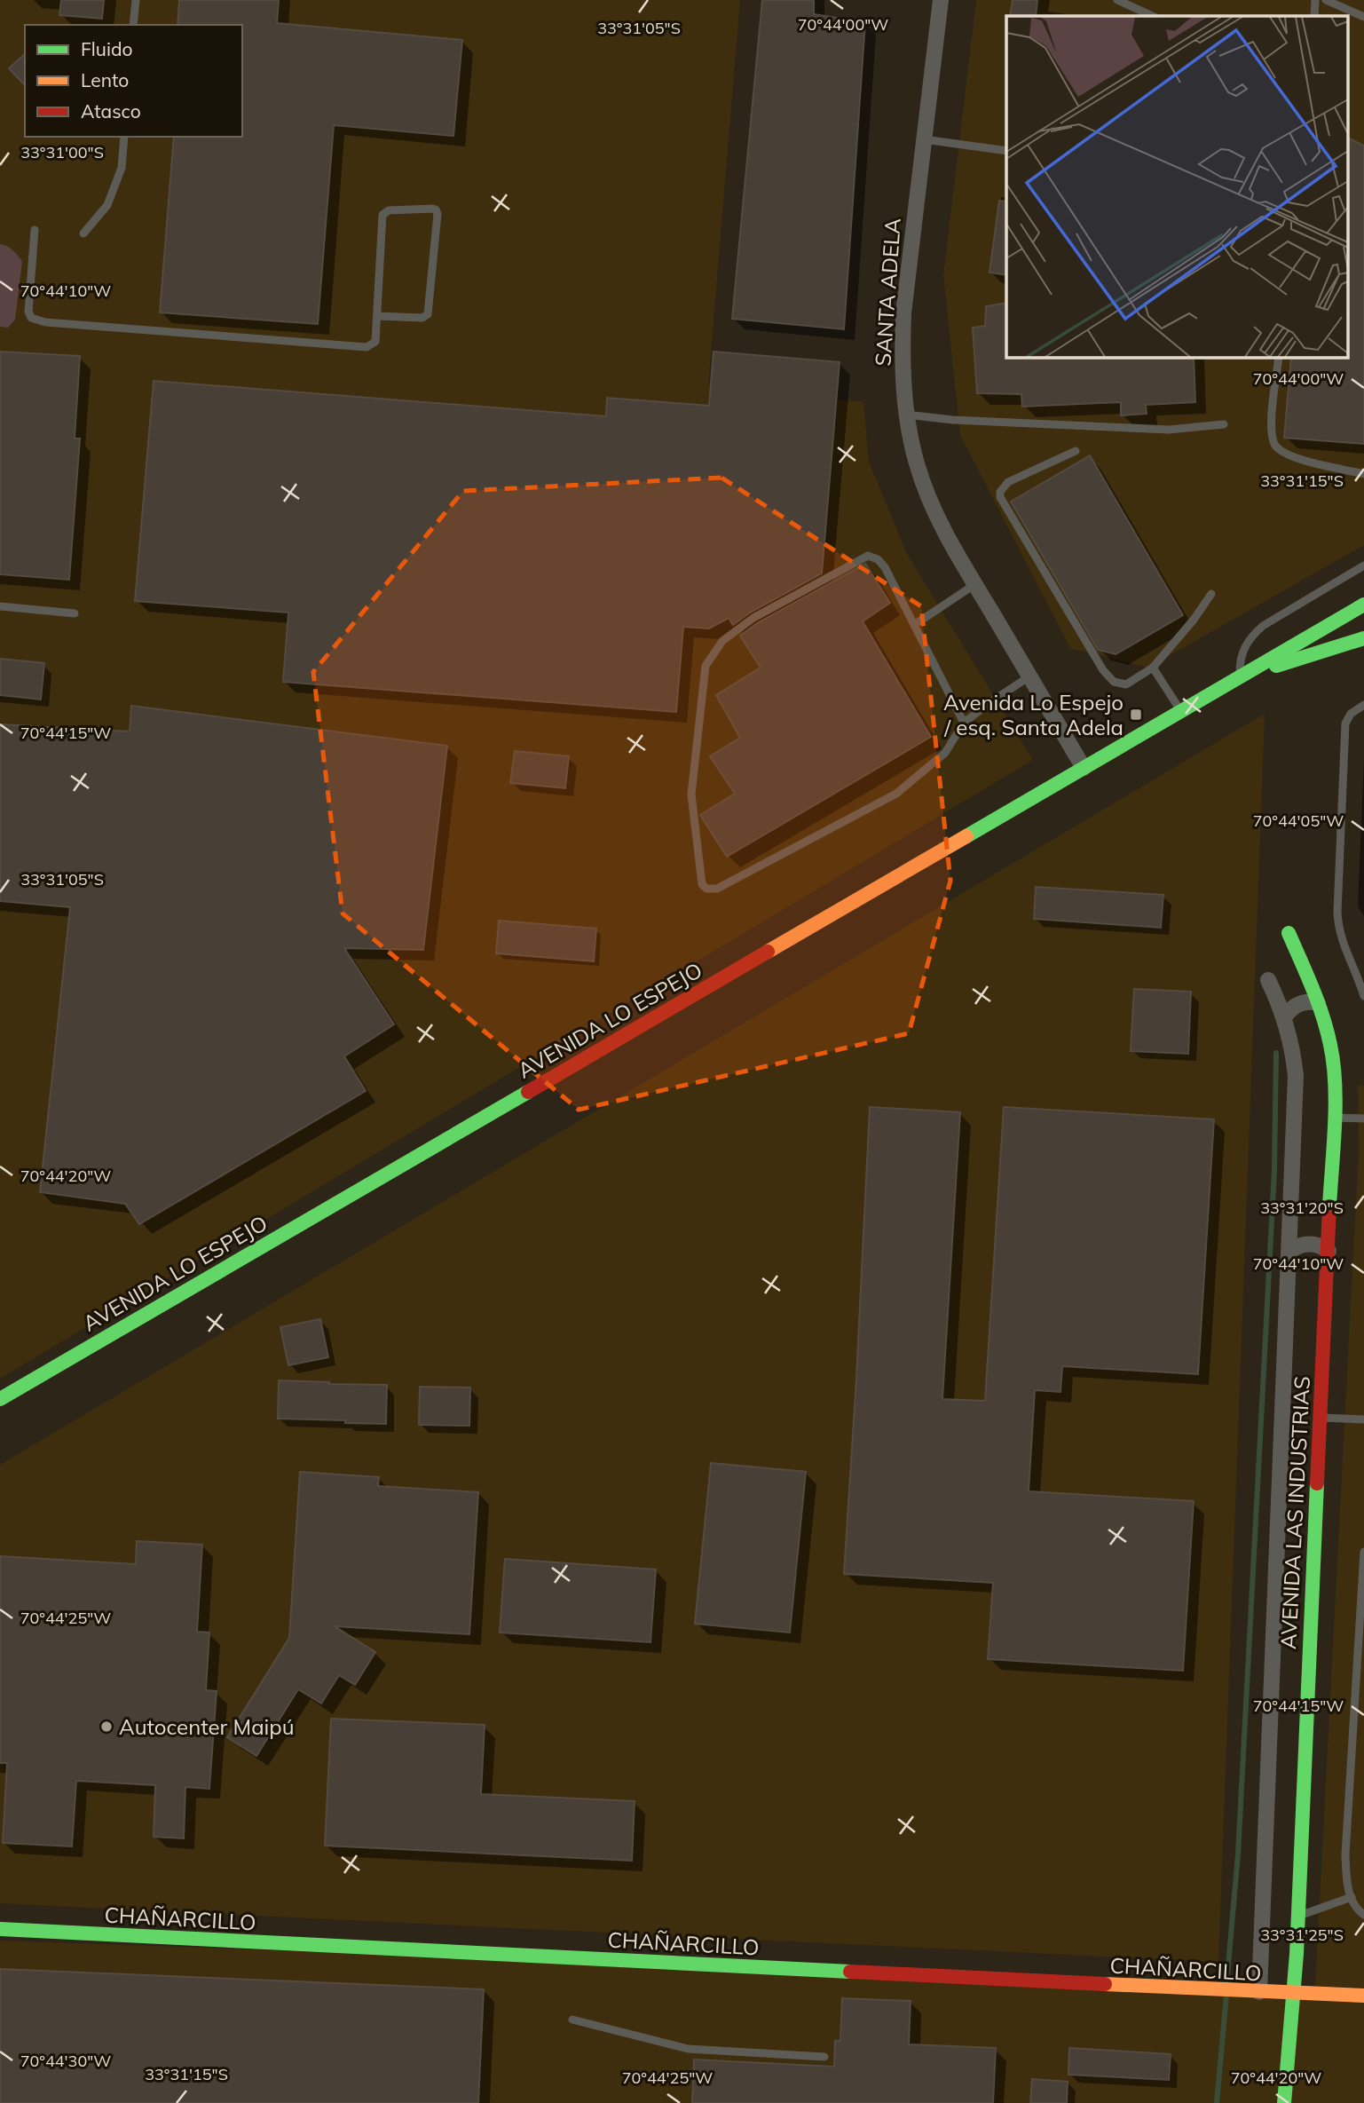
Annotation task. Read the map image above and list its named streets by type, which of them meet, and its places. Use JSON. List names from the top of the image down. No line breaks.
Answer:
{"streets":{"street":["SANTA ADELA","AVENIDA LO ESPEJO","AVENIDA LAS INDUSTRIAS","CHAÑARCILLO"]},"crossings":[["SANTA ADELA","AVENIDA LO ESPEJO"],["AVENIDA LAS INDUSTRIAS","CHAÑARCILLO"]],"places":{"transit":["Avenida Lo Espejo / esq. Santa Adela"],"other":["Autocenter Maipú"]},"legend":["Fluido","Lento","Atasco"],"coordinates":["70°44'00\"W","33°31'05\"S","33°31'00\"S","70°44'10\"W","33°31'15\"S","70°44'15\"W","70°44'05\"W","70°44'20\"W","33°31'20\"S","70°44'25\"W","33°31'25\"S","70°44'30\"W"]}
